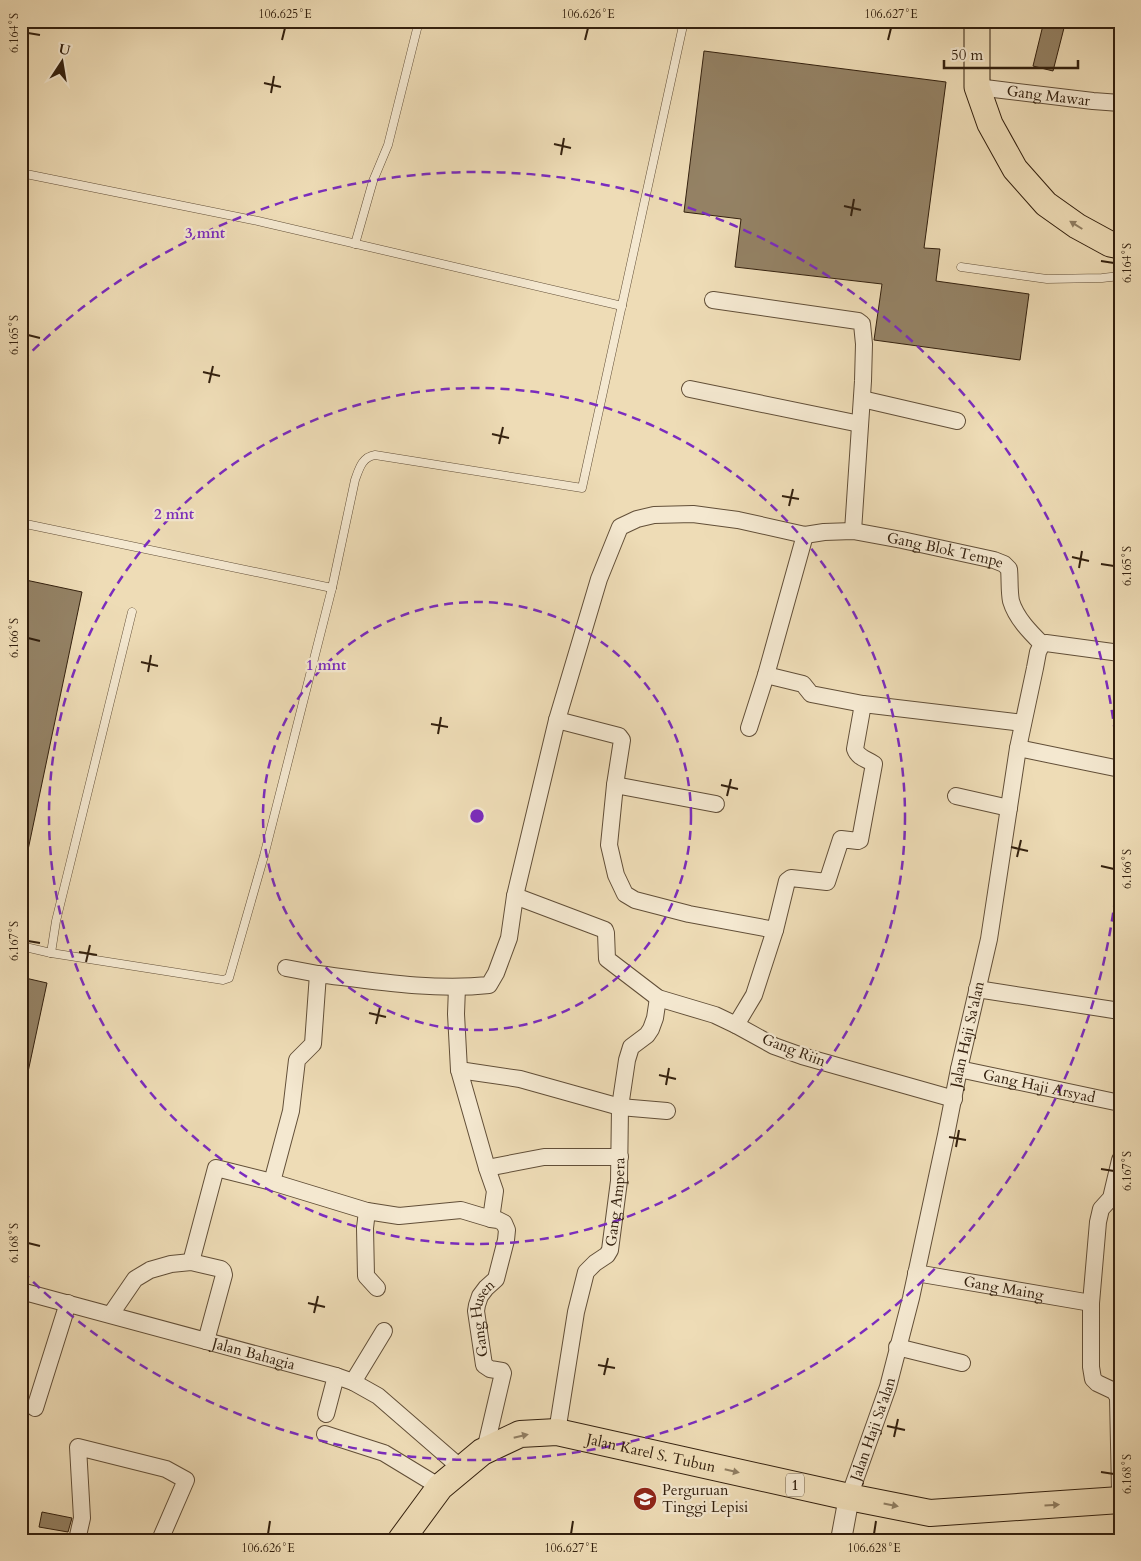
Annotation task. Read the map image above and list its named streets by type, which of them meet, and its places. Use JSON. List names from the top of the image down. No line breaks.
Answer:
{"streets":{"highway":["Jalan Karel S. Tubun","1"],"street":["Gang Mawar","Gang Blok Tempe","Jalan Haji Sa'alan","Gang Riin","Gang Haji Arsyad","Gang Ampera","Gang Maing","Gang Husen","Jalan Bahagia"]},"crossings":[["Gang Blok Tempe","Jalan Haji Sa'alan"],["Jalan Haji Sa'alan","Gang Riin"],["Jalan Haji Sa'alan","Gang Haji Arsyad"],["Jalan Haji Sa'alan","Gang Maing"],["Jalan Haji Sa'alan","Jalan Karel S. Tubun"],["Gang Riin","Gang Ampera"],["Gang Ampera","Jalan Karel S. Tubun"],["Gang Husen","Jalan Karel S. Tubun"],["Jalan Bahagia","Jalan Karel S. Tubun"]],"one_way":["Jalan Karel S. Tubun"],"places":{"school or university":["Perguruan Tinggi Lepisi"]},"scale_bar":"50 m","north":"top","coordinates":["106.625°E","106.626°E","106.627°E","6.164°S","6.165°S","6.166°S","6.167°S","6.168°S","106.628°E"],"rings":["3 mnt","2 mnt","1 mnt"]}
